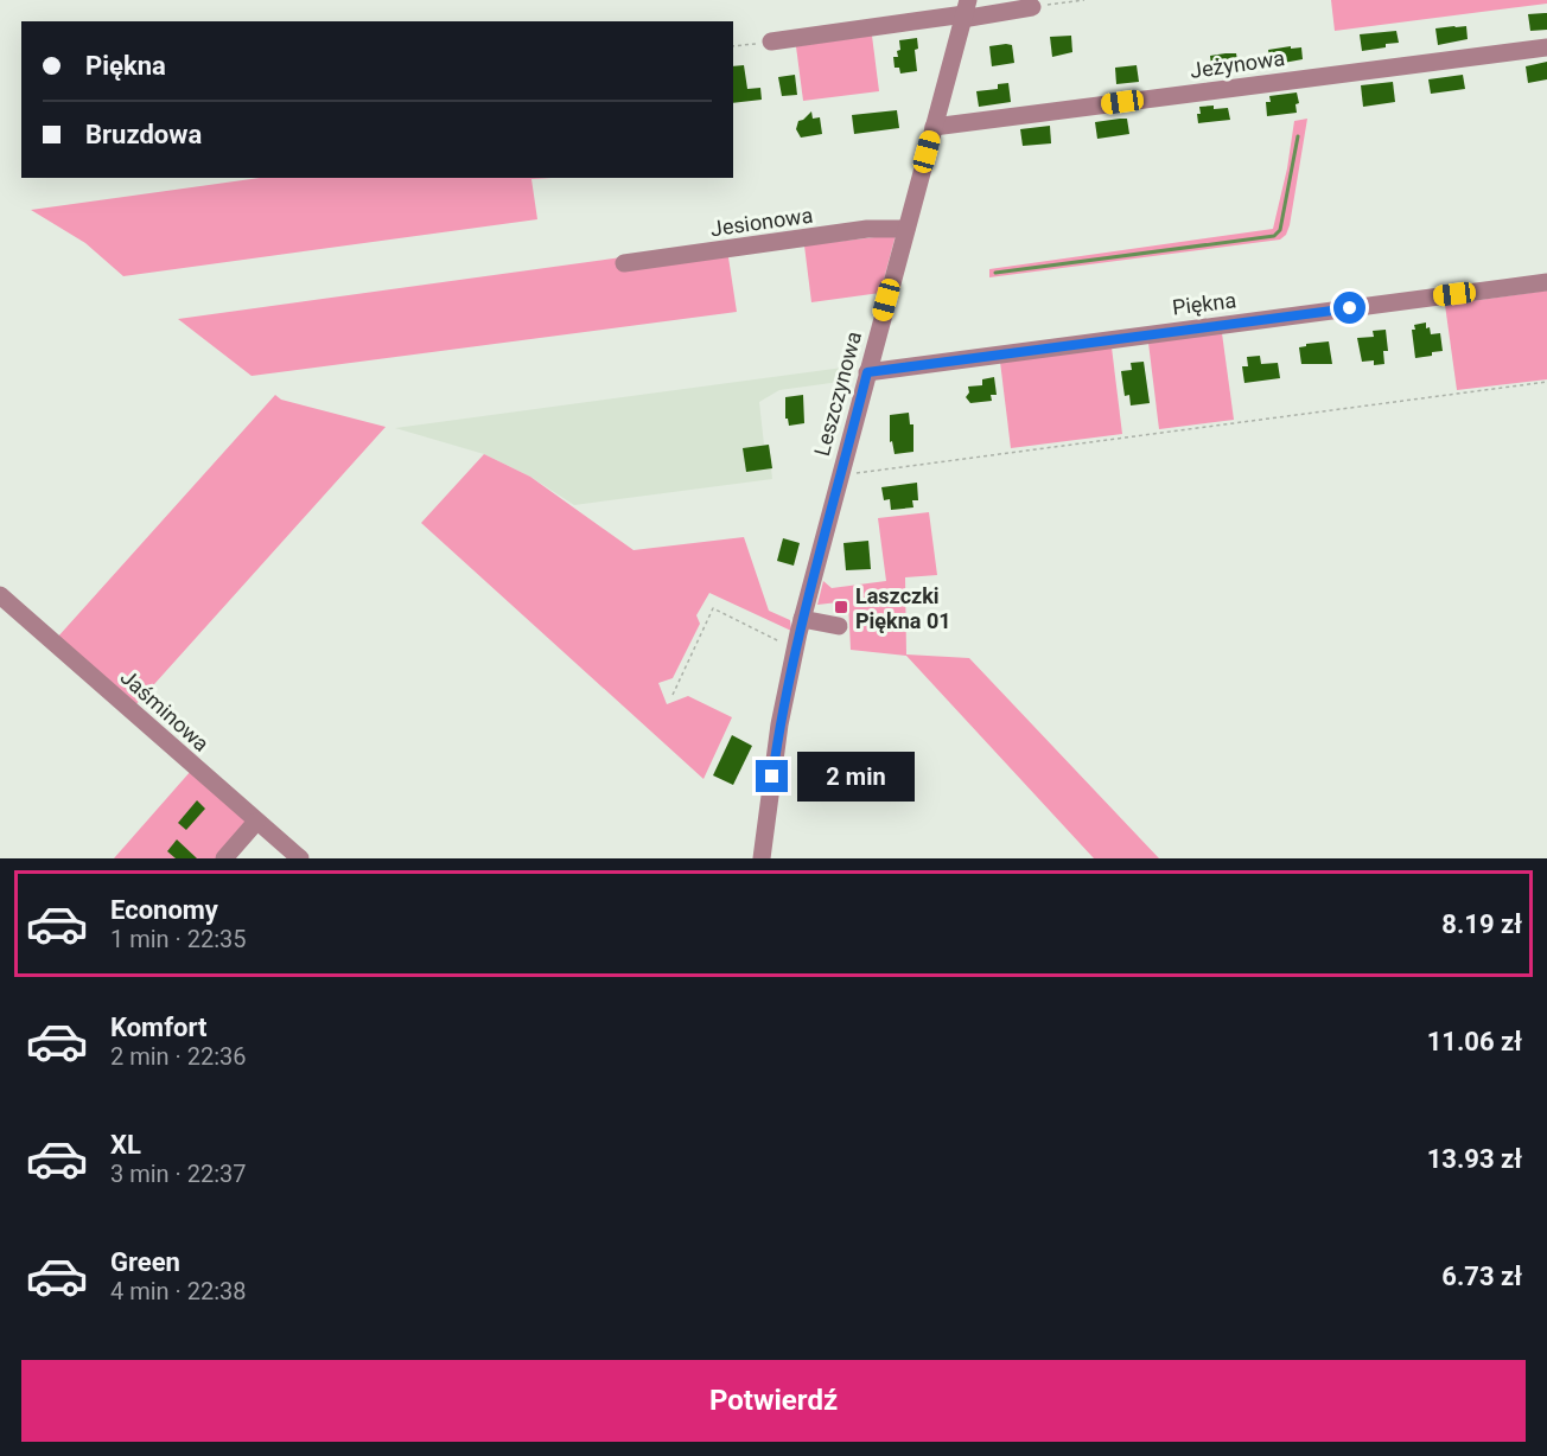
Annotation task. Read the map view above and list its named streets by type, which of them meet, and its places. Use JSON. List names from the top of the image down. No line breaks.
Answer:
{"streets":{"street":["Jeżynowa","Jesionowa","Piękna","Leszczynowa","Jaśminowa"]},"crossings":[["Jeżynowa","Leszczynowa"],["Jesionowa","Leszczynowa"],["Piękna","Leszczynowa"]],"places":{"transit":["Laszczki Piękna 01"]},"page":{"banner":["Piękna","Bruzdowa"],"bubble":"2 min","list":[{"name":"Economy","note":"1 min · 22:35","value":"8.19 zł"},{"name":"Komfort","note":"2 min · 22:36","value":"11.06 zł"},{"name":"XL","note":"3 min · 22:37","value":"13.93 zł"},{"name":"Green","note":"4 min · 22:38","value":"6.73 zł"}],"buttons":"Potwierdź"}}
